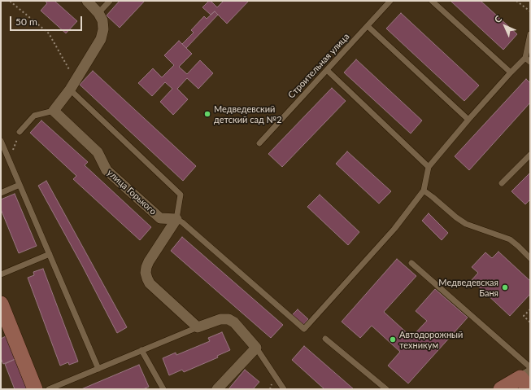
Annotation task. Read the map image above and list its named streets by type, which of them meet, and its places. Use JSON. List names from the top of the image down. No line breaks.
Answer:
{"streets":{"street":["улица Горького"],"lane":["Строительная улица"]},"places":["Медведевский детский сад №2","Медведевская Баня","Автодорожный техникум"],"scale_bar":"50 m","north":"top left"}
